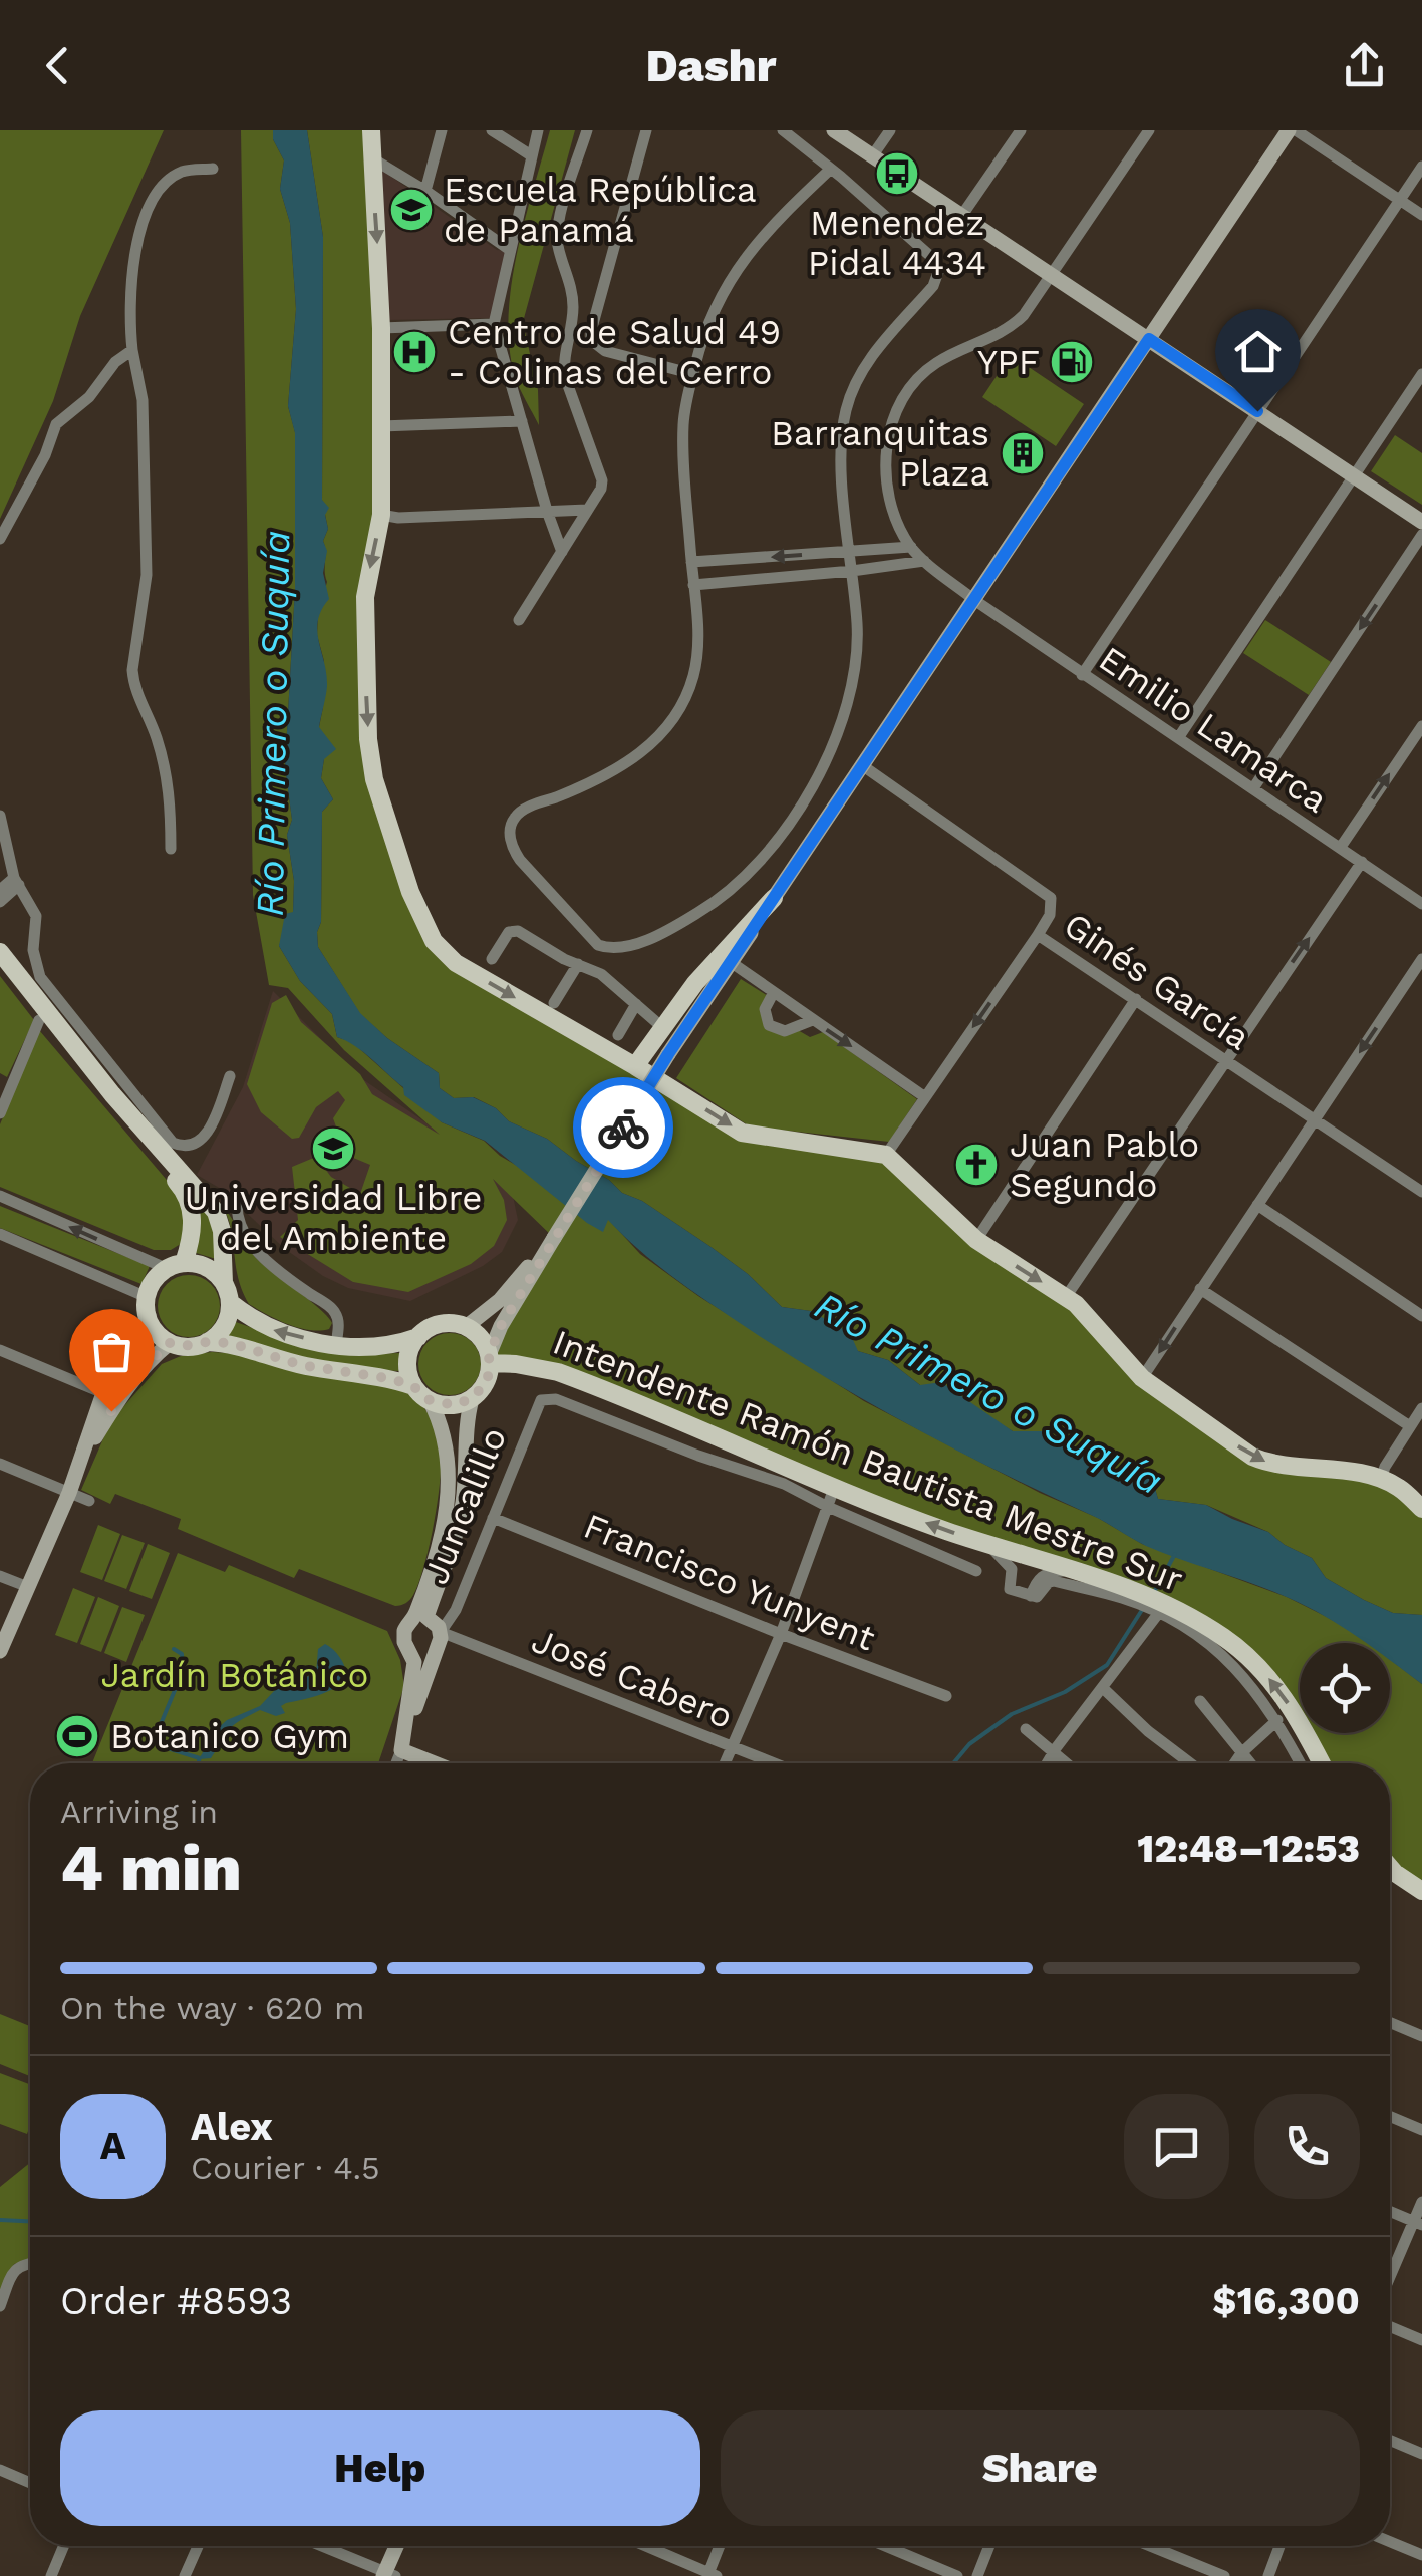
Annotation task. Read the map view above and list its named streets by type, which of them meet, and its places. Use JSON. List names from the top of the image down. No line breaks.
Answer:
{"streets":{"main road":["Intendente Ramón Bautista Mestre Sur","Juncalillo"],"street":["Emilio Lamarca","Ginés García","Francisco Yunyent","José Cabero"]},"crossings":[["Intendente Ramón Bautista Mestre Sur","Juncalillo"],["Juncalillo","Francisco Yunyent"],["Juncalillo","José Cabero"]],"one_way":["Intendente Ramón Bautista Mestre Sur"],"water":["Río Primero o Suquía"],"parks":["Jardín Botánico"],"places":{"bus stop":["Menendez Pidal 4434"],"school or university":["Escuela República de Panamá","Universidad Libre del Ambiente"],"hospital":["Centro de Salud 49 - Colinas del Cerro"],"fuel station":["YPF"],"building":["Barranquitas Plaza"],"church":["Juan Pablo Segundo"],"sports":["Botanico Gym"]},"page":{"header":"Dashr","heading":["4 min","Arriving in","12:48–12:53"],"panel":["Alex","Courier · 4.5","Order #8593","$16,300"],"bar":"On the way · 620 m","round":"A","buttons":["Help","Share"]}}
